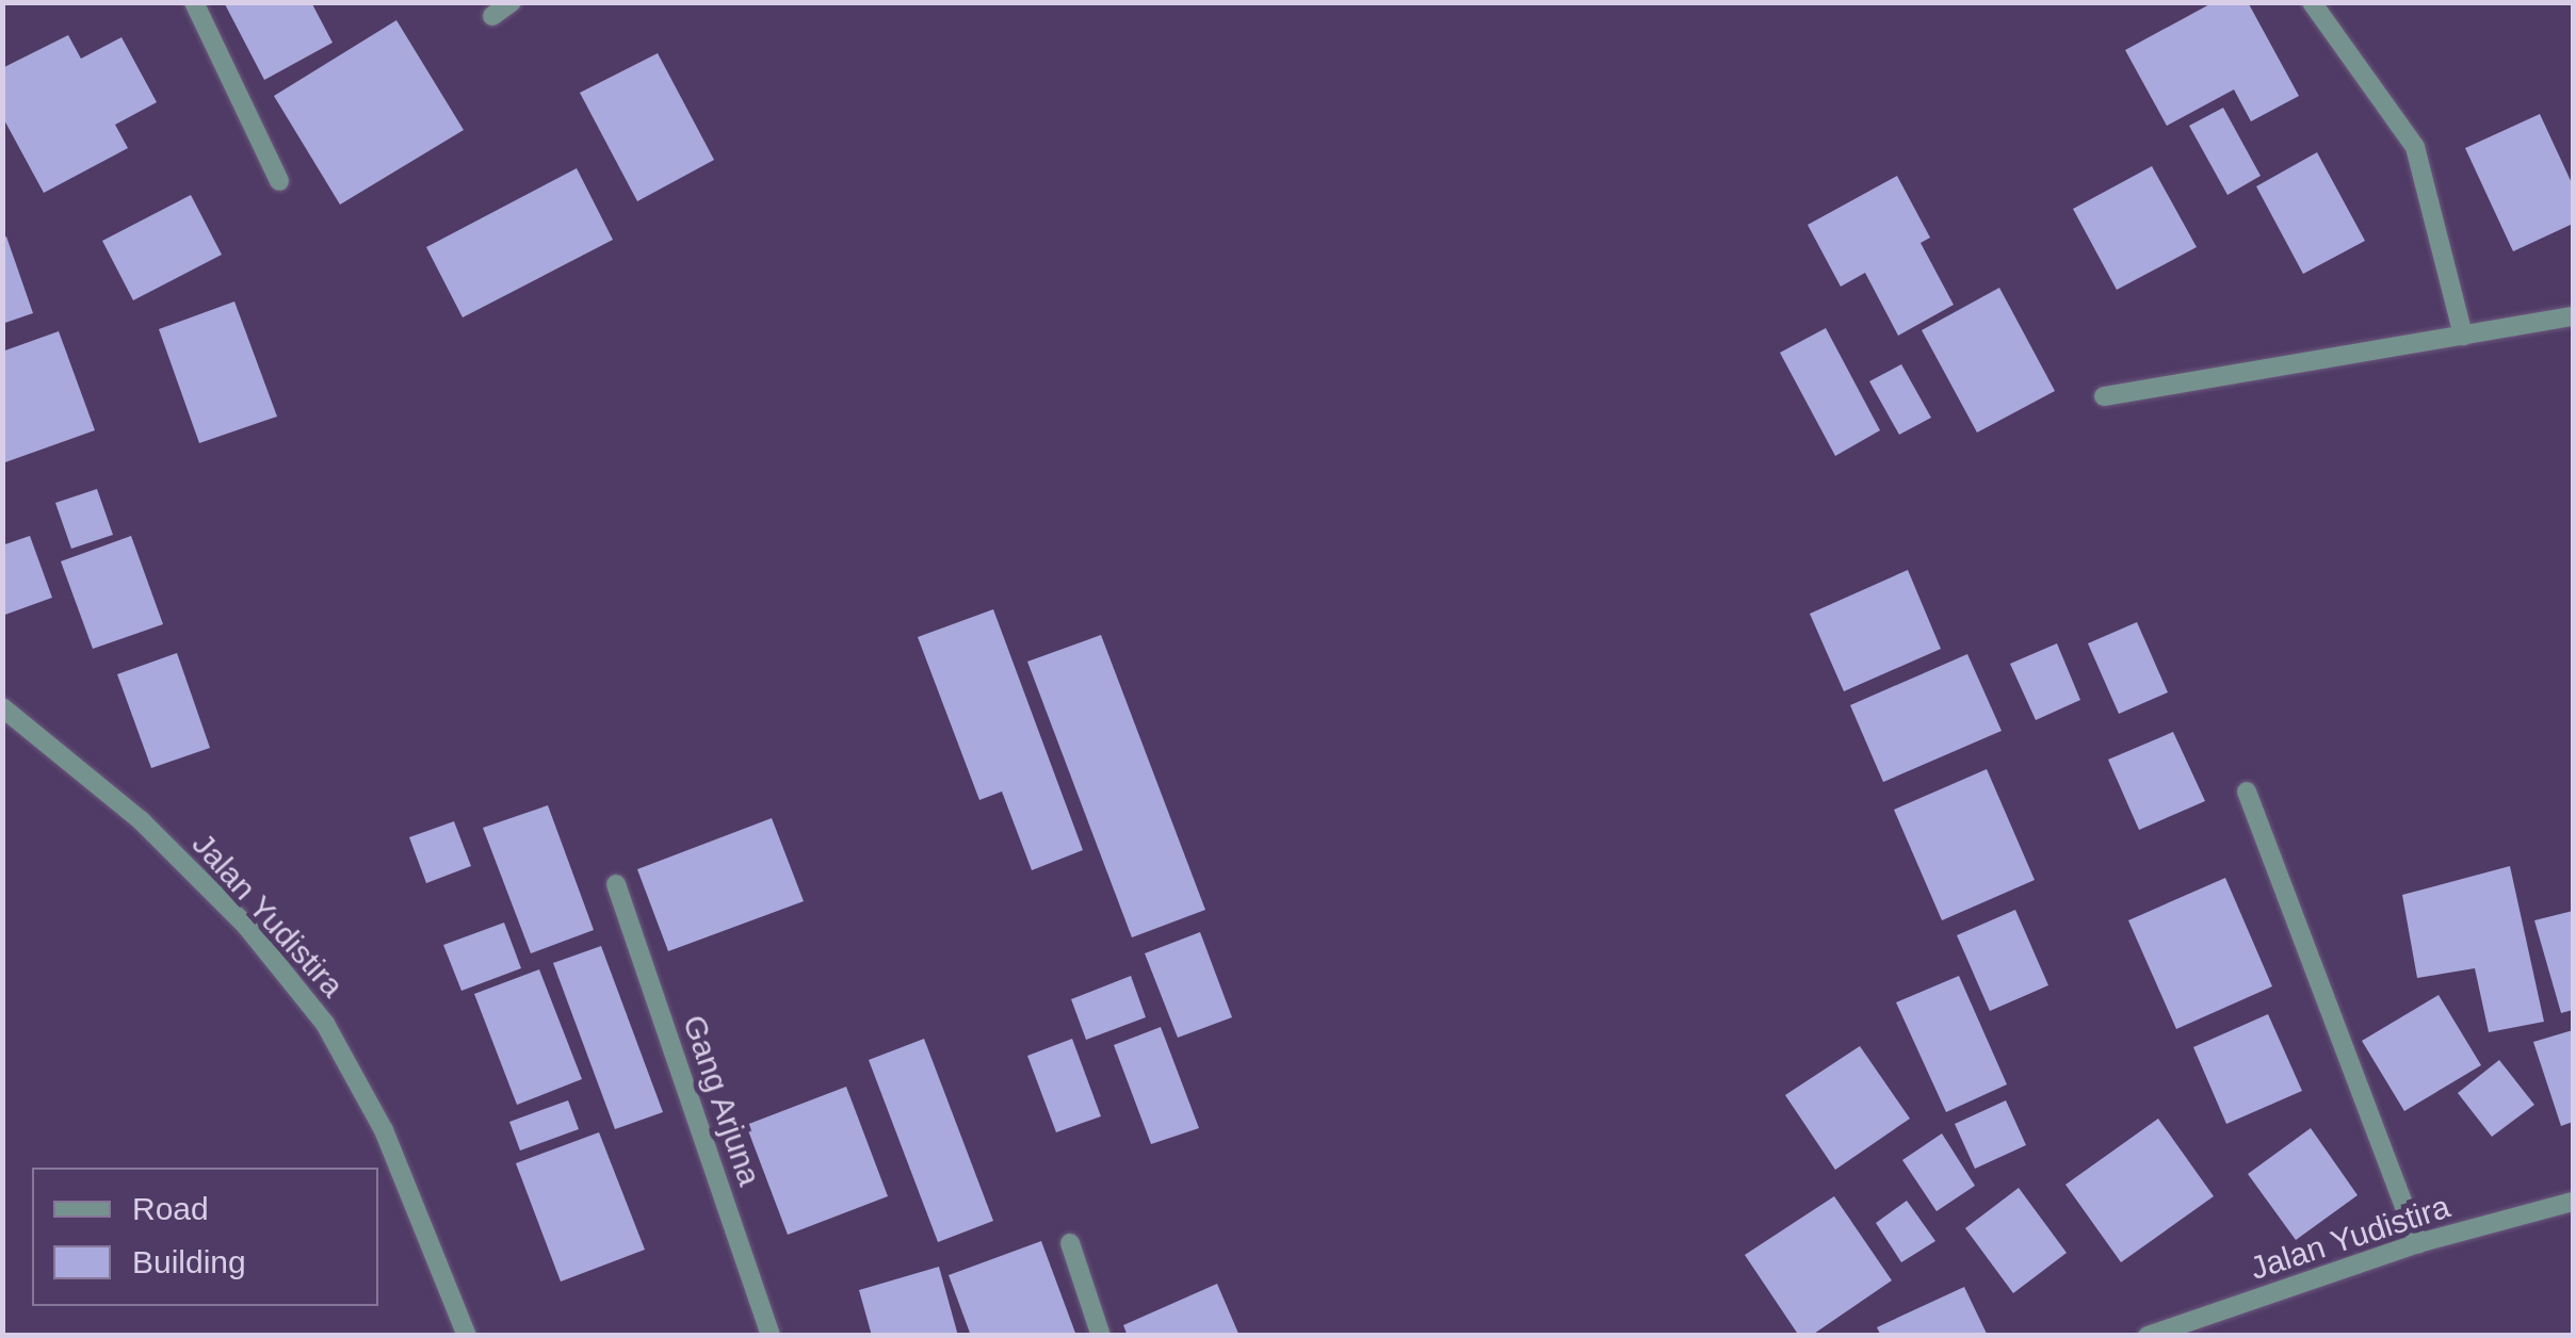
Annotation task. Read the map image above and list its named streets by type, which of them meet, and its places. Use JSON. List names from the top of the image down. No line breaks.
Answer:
{"streets":{"street":["Jalan Yudistira","Gang Arjuna"]},"legend":["Road","Building"]}
